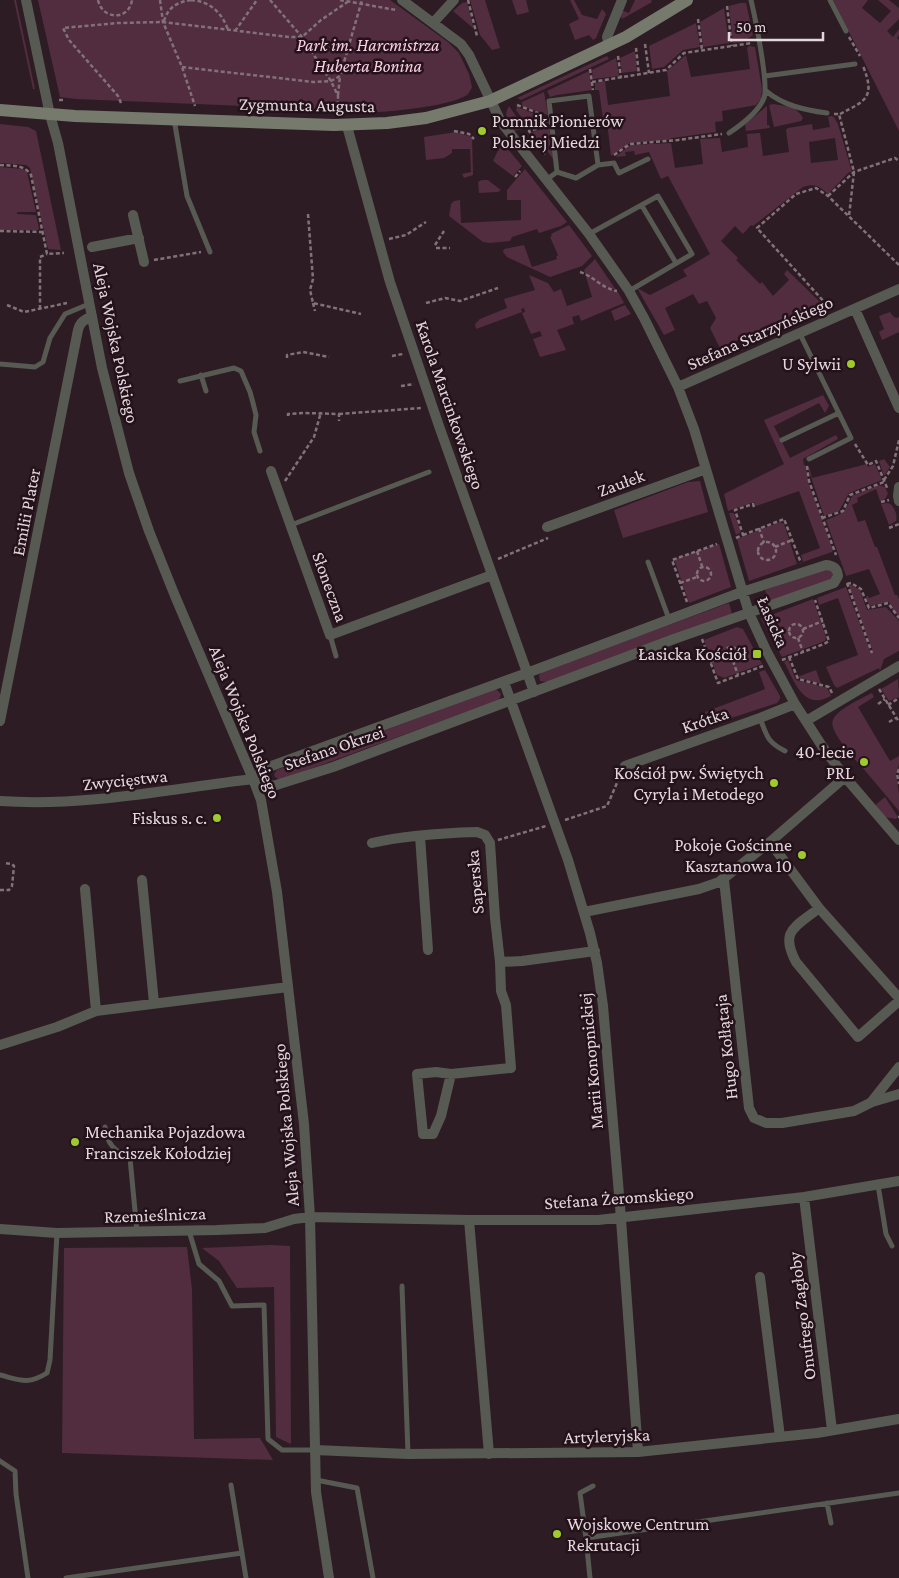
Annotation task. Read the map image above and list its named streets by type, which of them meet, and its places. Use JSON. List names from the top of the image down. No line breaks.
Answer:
{"streets":{"street":["Zygmunta Augusta","Stefana Starzyńskiego","Aleja Wojska Polskiego","Karola Marcinkowskiego","Zaułek","Emilii Plater","Słoneczna","Łasicka","Krótka","Stefana Okrzei","Zwycięstwa","Saperska","Hugo Kołłątaja","Marii Konopnickiej","Stefana Żeromskiego","Rzemieślnicza","Onufrego Zagłoby","Artyleryjska"]},"crossings":[["Zygmunta Augusta","Aleja Wojska Polskiego"],["Zygmunta Augusta","Karola Marcinkowskiego"],["Zygmunta Augusta","Łasicka"],["Stefana Starzyńskiego","Łasicka"],["Aleja Wojska Polskiego","Emilii Plater"],["Aleja Wojska Polskiego","Stefana Okrzei"],["Aleja Wojska Polskiego","Zwycięstwa"],["Aleja Wojska Polskiego","Stefana Żeromskiego"],["Aleja Wojska Polskiego","Rzemieślnicza"],["Aleja Wojska Polskiego","Artyleryjska"],["Karola Marcinkowskiego","Słoneczna"],["Karola Marcinkowskiego","Stefana Okrzei"],["Zaułek","Łasicka"],["Łasicka","Krótka"],["Łasicka","Stefana Okrzei"],["Stefana Okrzei","Zwycięstwa"],["Stefana Okrzei","Marii Konopnickiej"],["Marii Konopnickiej","Stefana Żeromskiego"],["Marii Konopnickiej","Artyleryjska"],["Stefana Żeromskiego","Rzemieślnicza"],["Stefana Żeromskiego","Onufrego Zagłoby"],["Onufrego Zagłoby","Artyleryjska"]],"parks":["Park im. Harcmistrza Huberta Bonina"],"places":{"other":["Pomnik Pionierów Polskiej Miedzi","U Sylwii","40-lecie PRL","Kościół pw. Świętych Cyryla i Metodego","Fiskus s. c.","Pokoje Gościnne Kasztanowa 10","Mechanika Pojazdowa Franciszek Kołodziej","Wojskowe Centrum Rekrutacji"],"transit":["Łasicka Kościół"]},"scale_bar":"50 m"}
